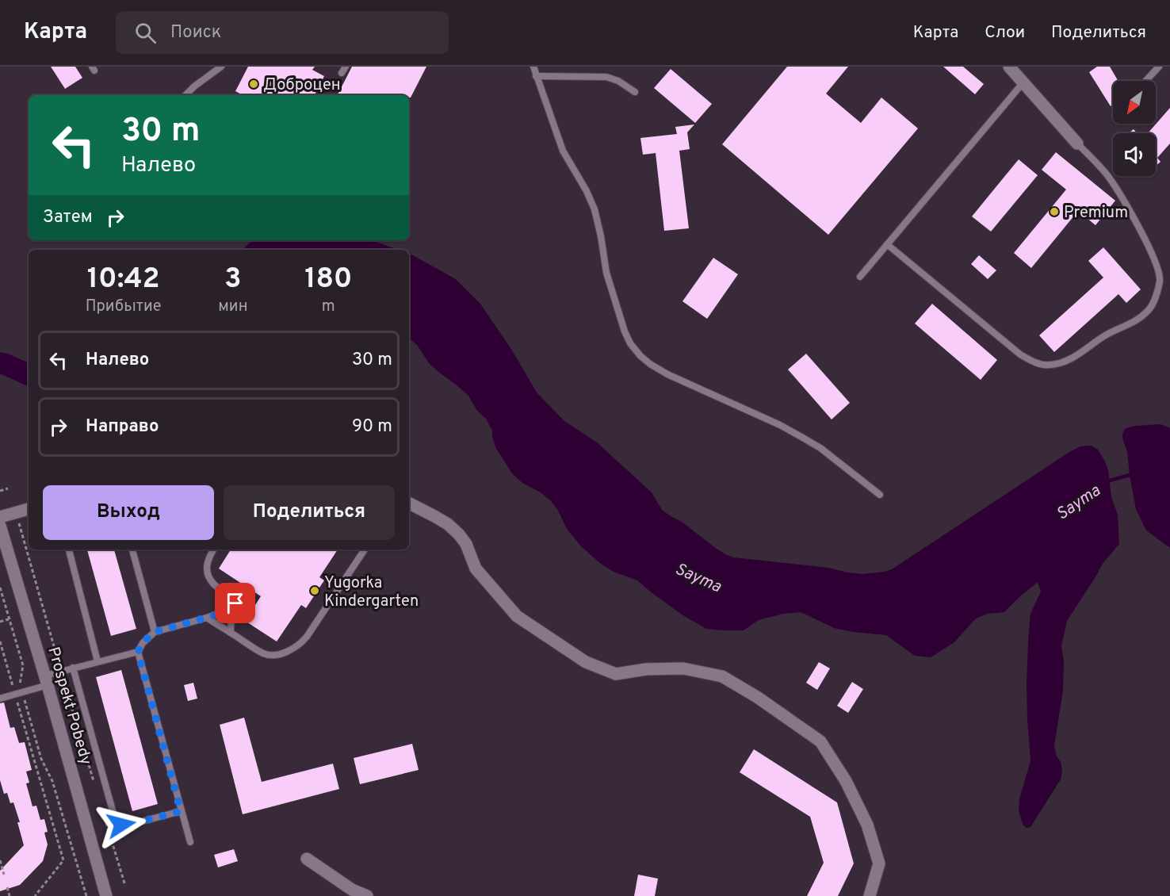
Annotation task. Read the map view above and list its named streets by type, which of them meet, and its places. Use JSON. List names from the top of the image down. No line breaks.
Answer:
{"streets":{"street":["Prospekt Pobedy"]},"water":["Sayma"],"places":["Доброцен","Premium","Yugorka Kindergarten"],"north":"bottom left","page":{"header":"Карта","search":"Поиск","nav":["Карта","Слои","Поделиться"],"turn":["30 m","Налево"],"then":"Затем","eta":["10:42","Прибытие","3","мин","180","m"],"list":[{"name":"Налево","value":"30 m"},{"name":"Направо","value":"90 m"}],"buttons":["Выход","Поделиться"]}}
